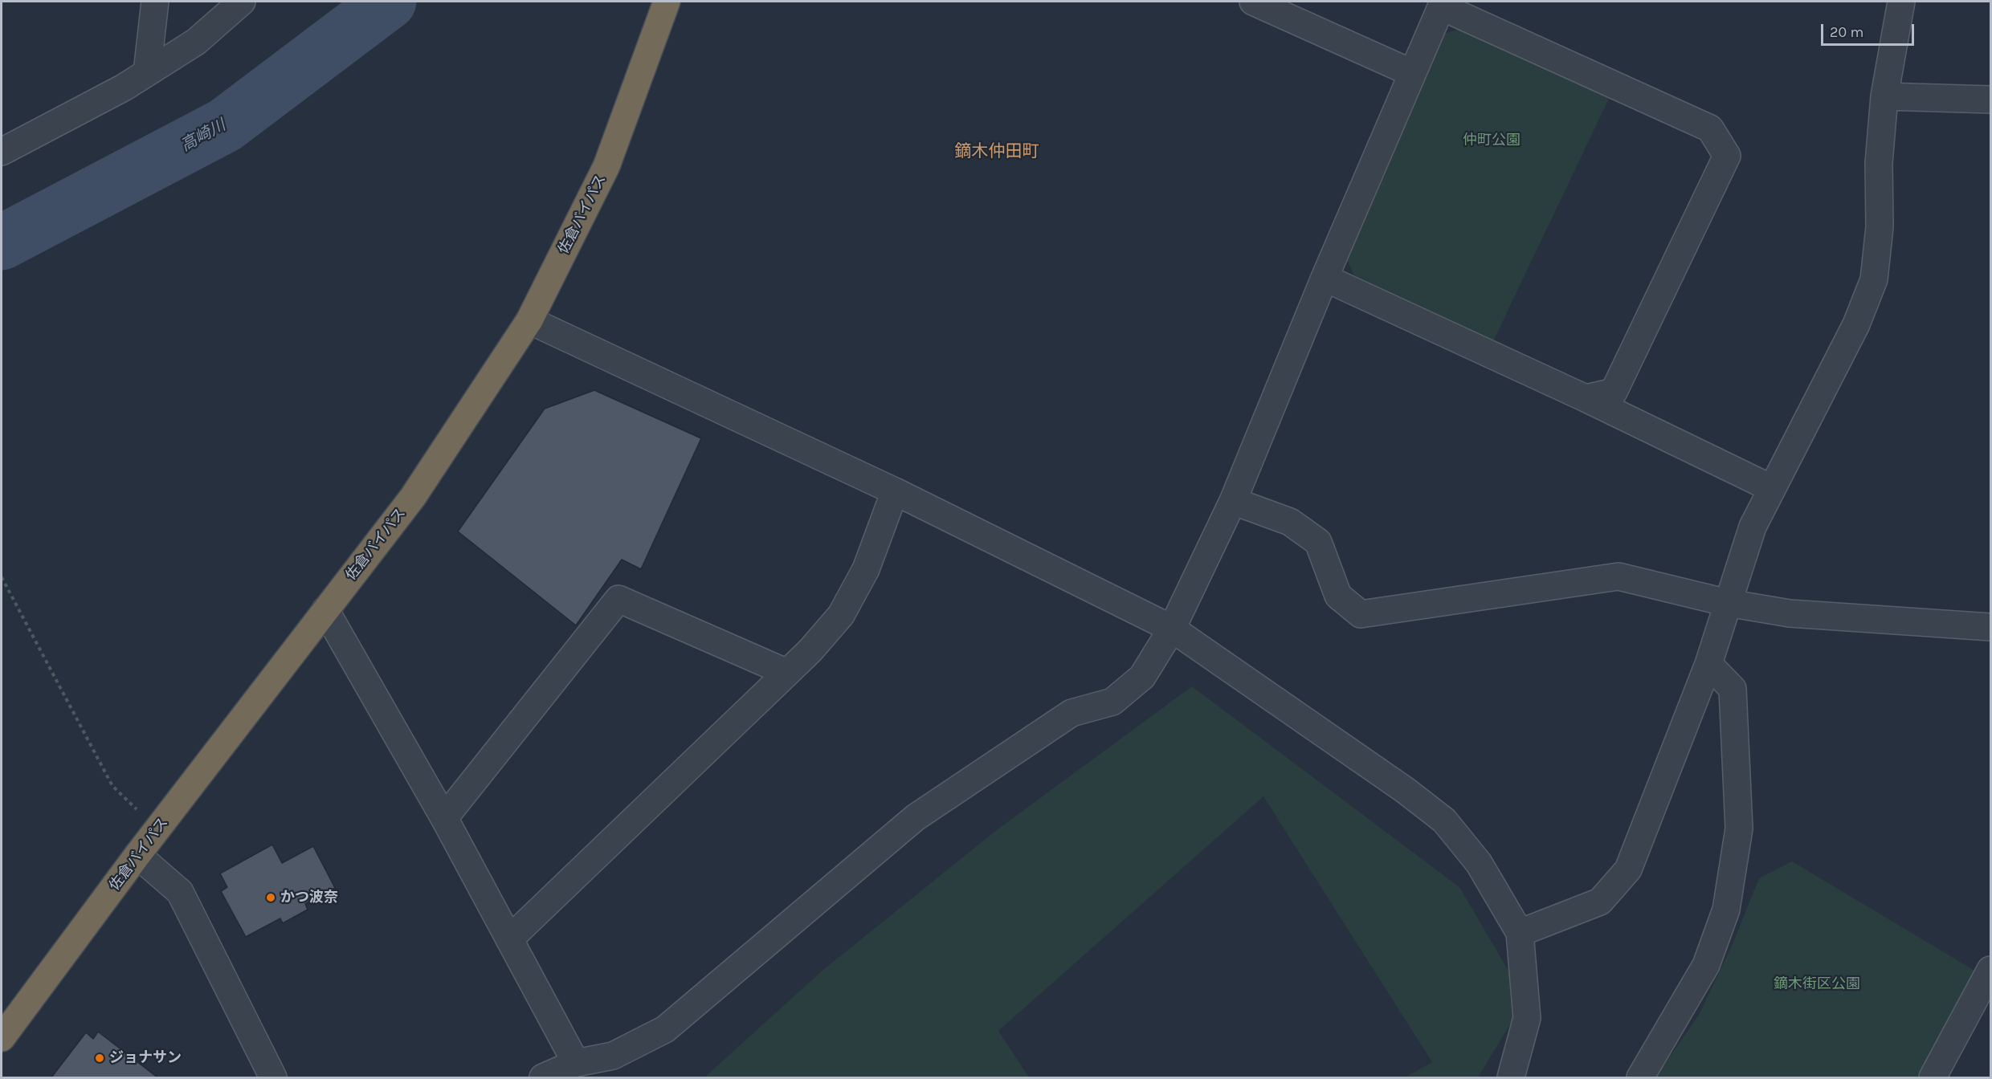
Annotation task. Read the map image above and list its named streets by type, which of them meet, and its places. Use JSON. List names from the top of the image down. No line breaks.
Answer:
{"streets":{"highway":["佐倉バイパス"]},"districts":["鏑木仲田町"],"water":["高崎川"],"parks":["仲町公園","鏑木街区公園"],"places":["かつ波奈","ジョナサン"],"scale_bar":"20 m"}
